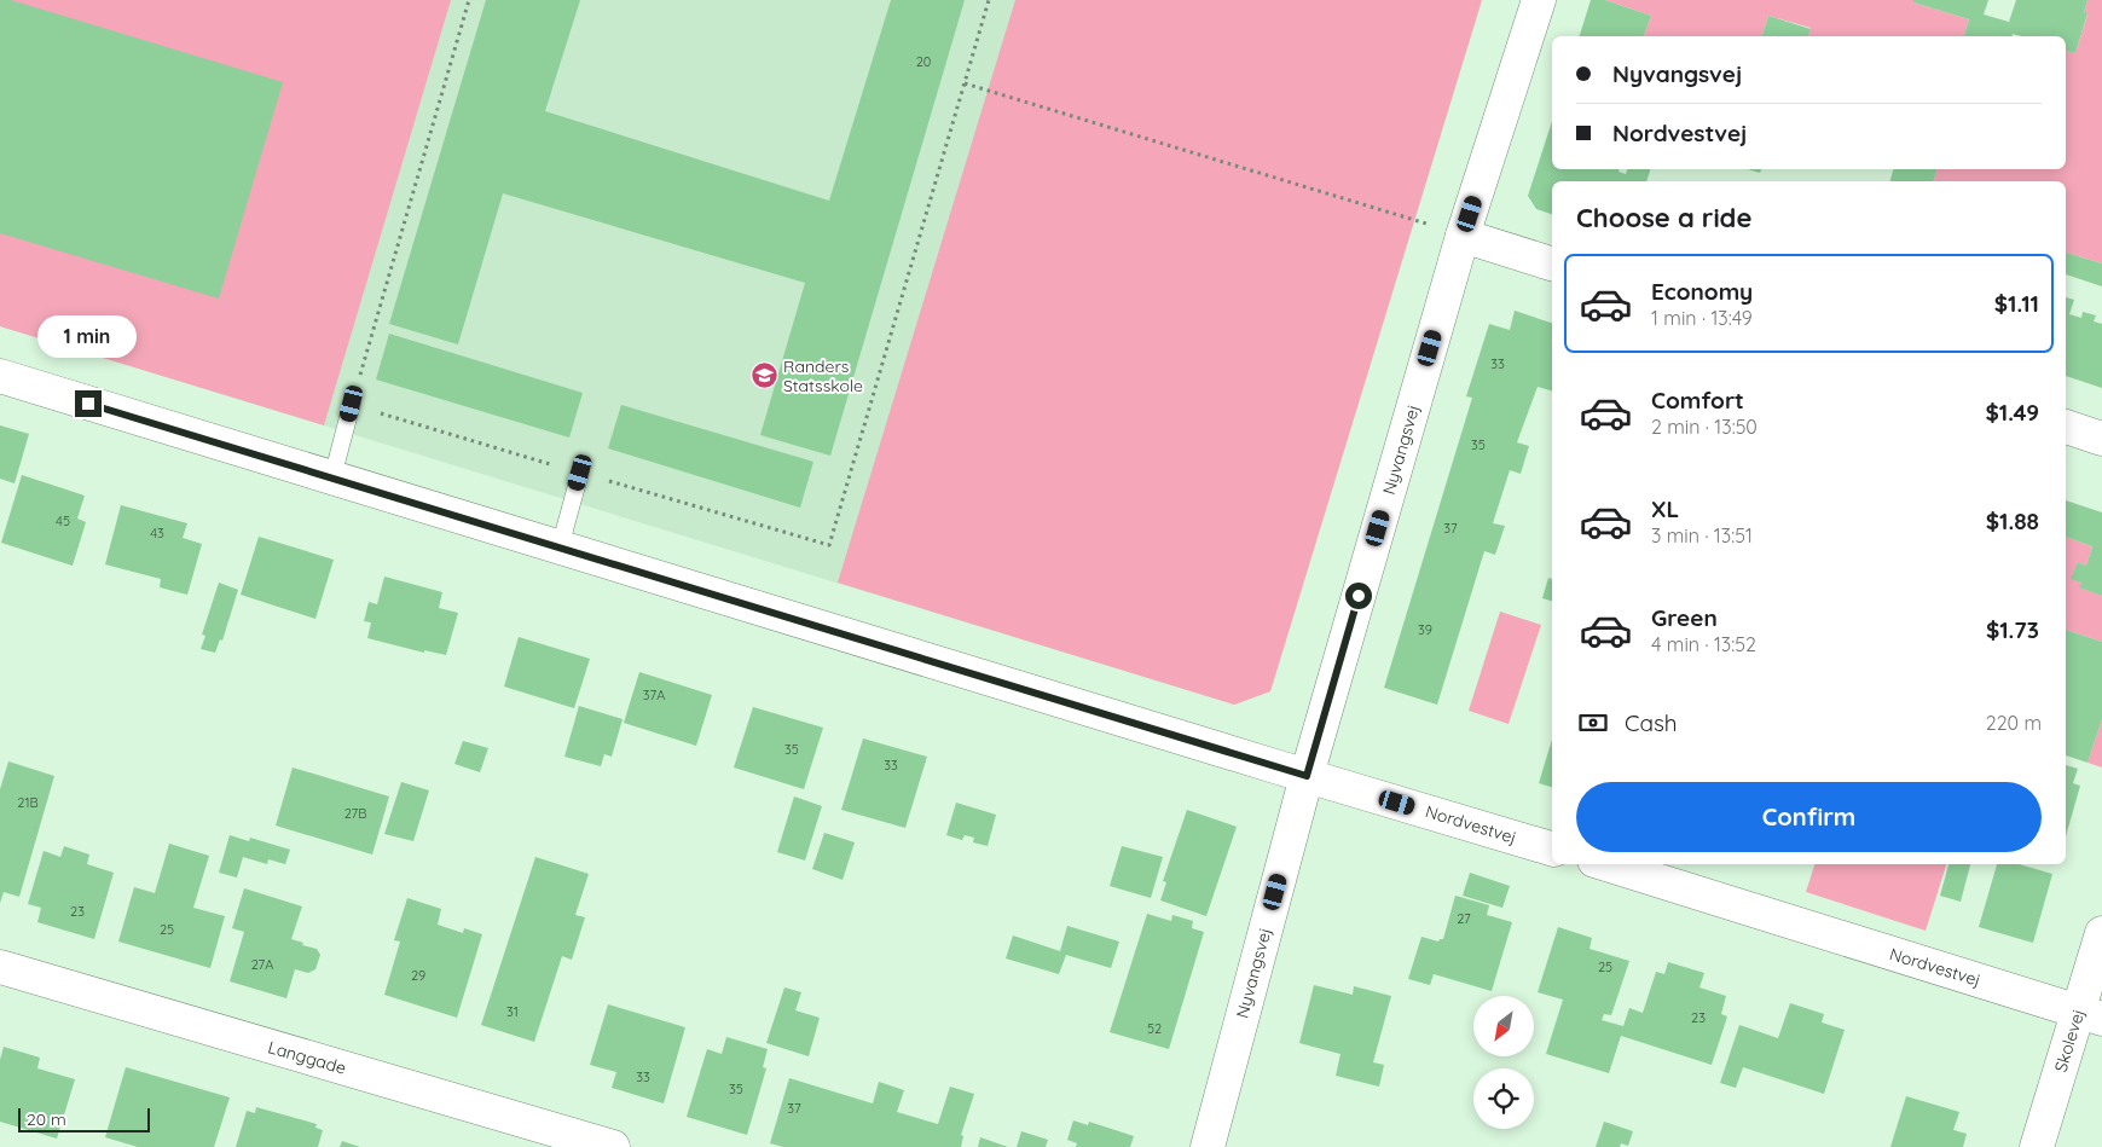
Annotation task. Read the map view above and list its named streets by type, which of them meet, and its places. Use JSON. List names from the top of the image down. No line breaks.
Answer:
{"streets":{"street":["Nyvangsvej","Nordvestvej","Skolevej","Langgade"]},"crossings":[["Nyvangsvej","Nordvestvej"],["Nordvestvej","Skolevej"]],"places":{"school or university":["Randers Statsskole"]},"house_numbers":["20","33","35","45","37","43","39","37A","35","33","21B","27B","23","27","25","27A","25","29","31","23","52","33","35","37"],"scale_bar":"20 m","north":"bottom left","page":{"banner":["Nyvangsvej","Nordvestvej"],"heading":"Choose a ride","list":[{"name":"Economy","note":"1 min · 13:49","value":"$1.11"},{"name":"Comfort","note":"2 min · 13:50","value":"$1.49"},{"name":"XL","note":"3 min · 13:51","value":"$1.88"},{"name":"Green","note":"4 min · 13:52","value":"$1.73"}],"bubble":"1 min","pay":["Cash","220 m"],"buttons":"Confirm","scale":"20 m"}}
